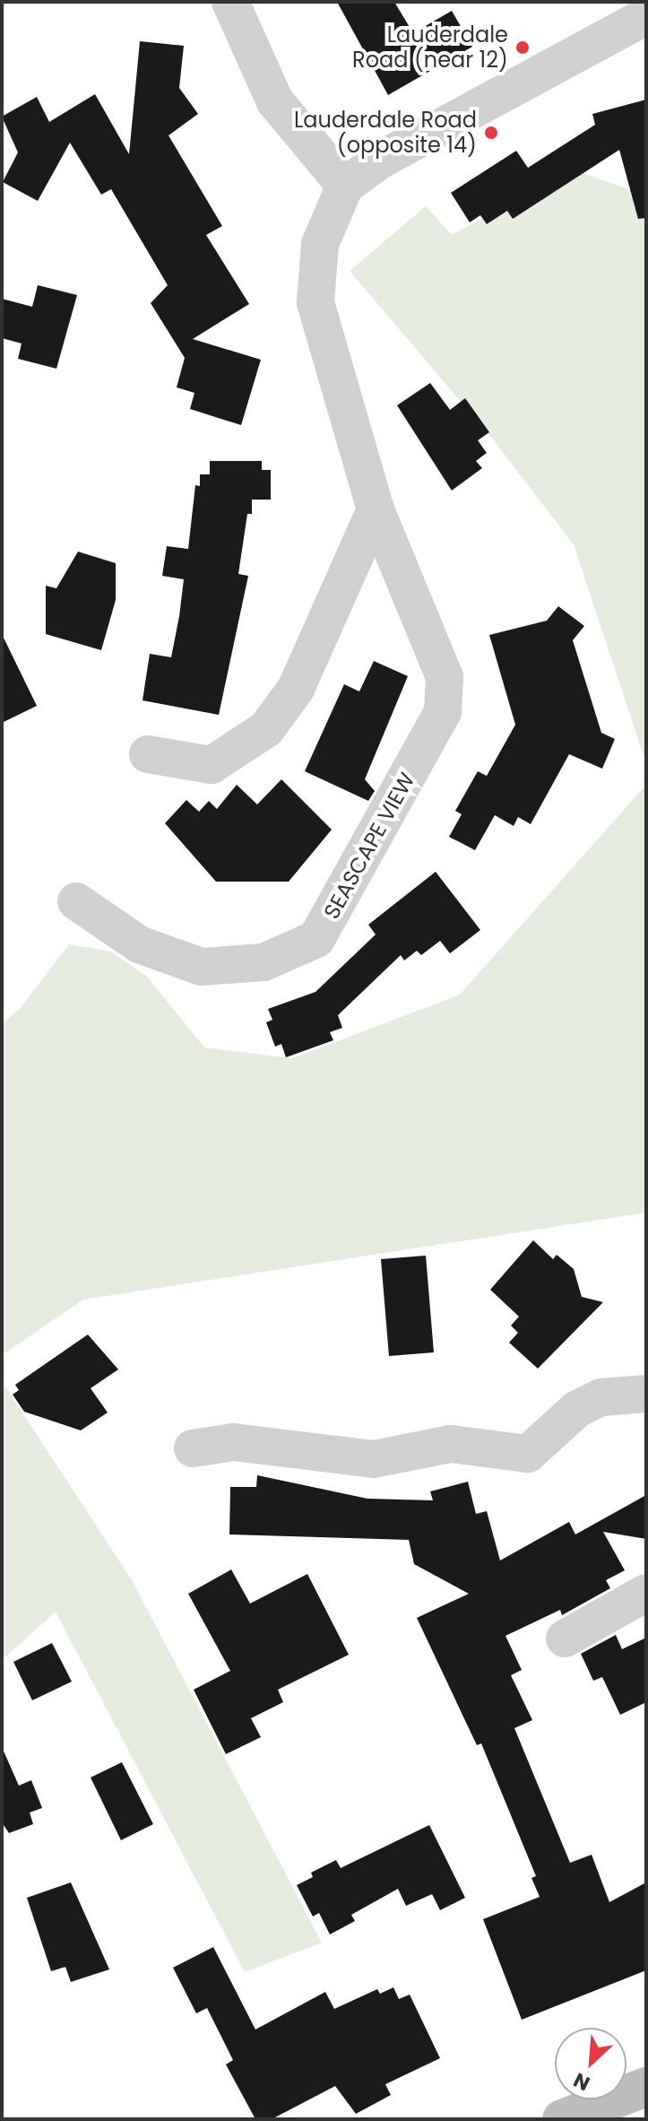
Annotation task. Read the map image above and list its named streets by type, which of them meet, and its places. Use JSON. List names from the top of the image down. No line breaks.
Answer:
{"streets":{"street":["SEASCAPE VIEW"]},"places":["Lauderdale Road (near 12)","Lauderdale Road (opposite 14)"],"north":"bottom left"}
